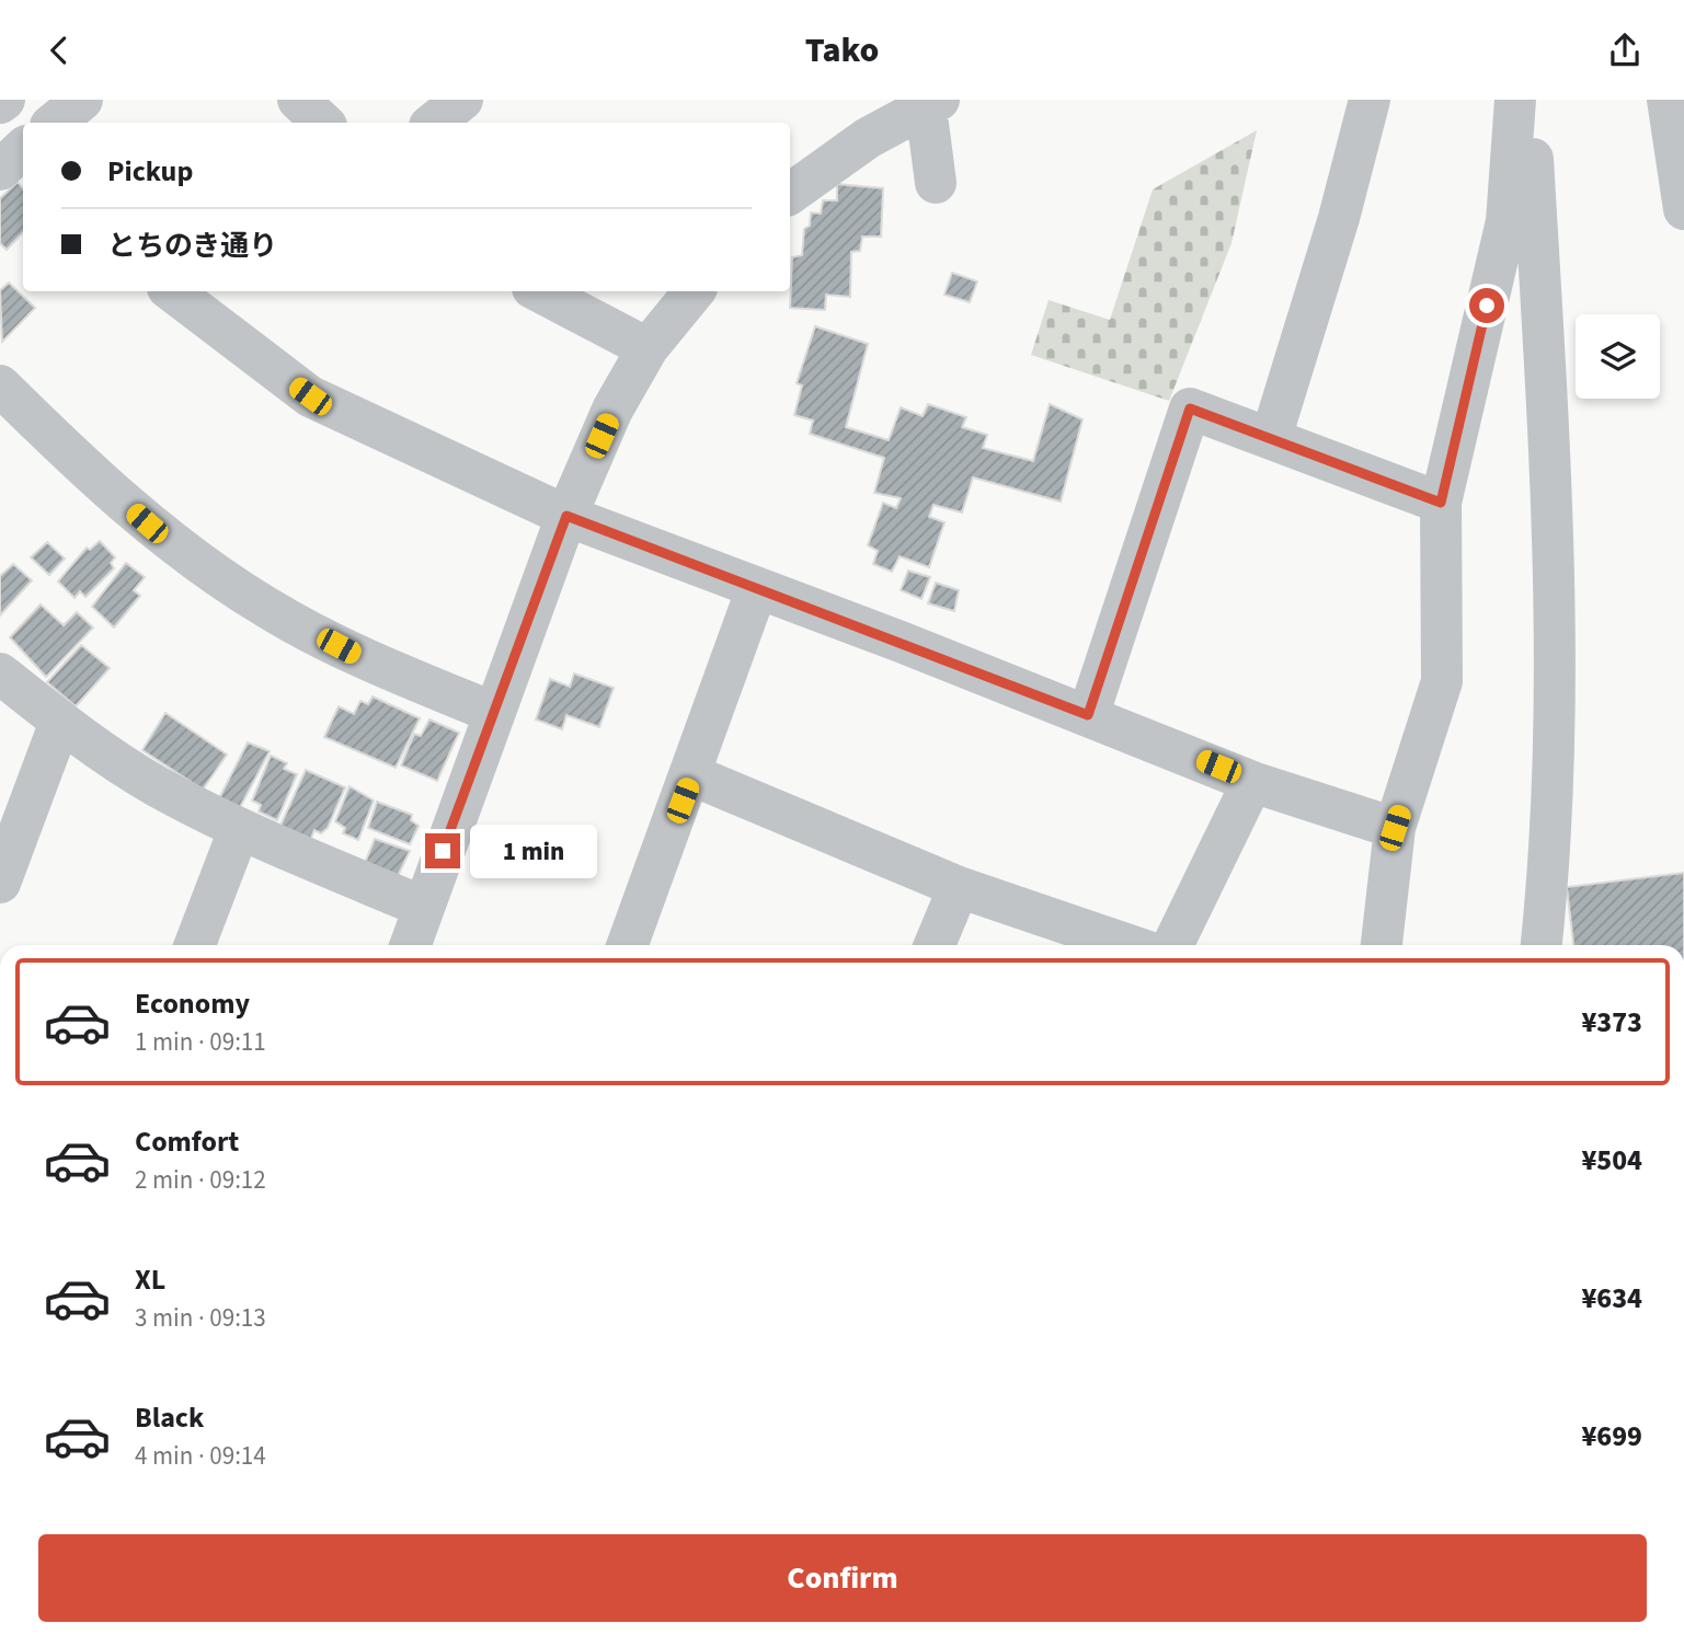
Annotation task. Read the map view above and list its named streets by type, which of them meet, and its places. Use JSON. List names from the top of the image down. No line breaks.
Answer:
{"page":{"header":"Tako","banner":["Pickup","とちのき通り"],"bubble":"1 min","list":[{"name":"Economy","note":"1 min · 09:11","value":"¥373"},{"name":"Comfort","note":"2 min · 09:12","value":"¥504"},{"name":"XL","note":"3 min · 09:13","value":"¥634"},{"name":"Black","note":"4 min · 09:14","value":"¥699"}],"buttons":"Confirm"}}
